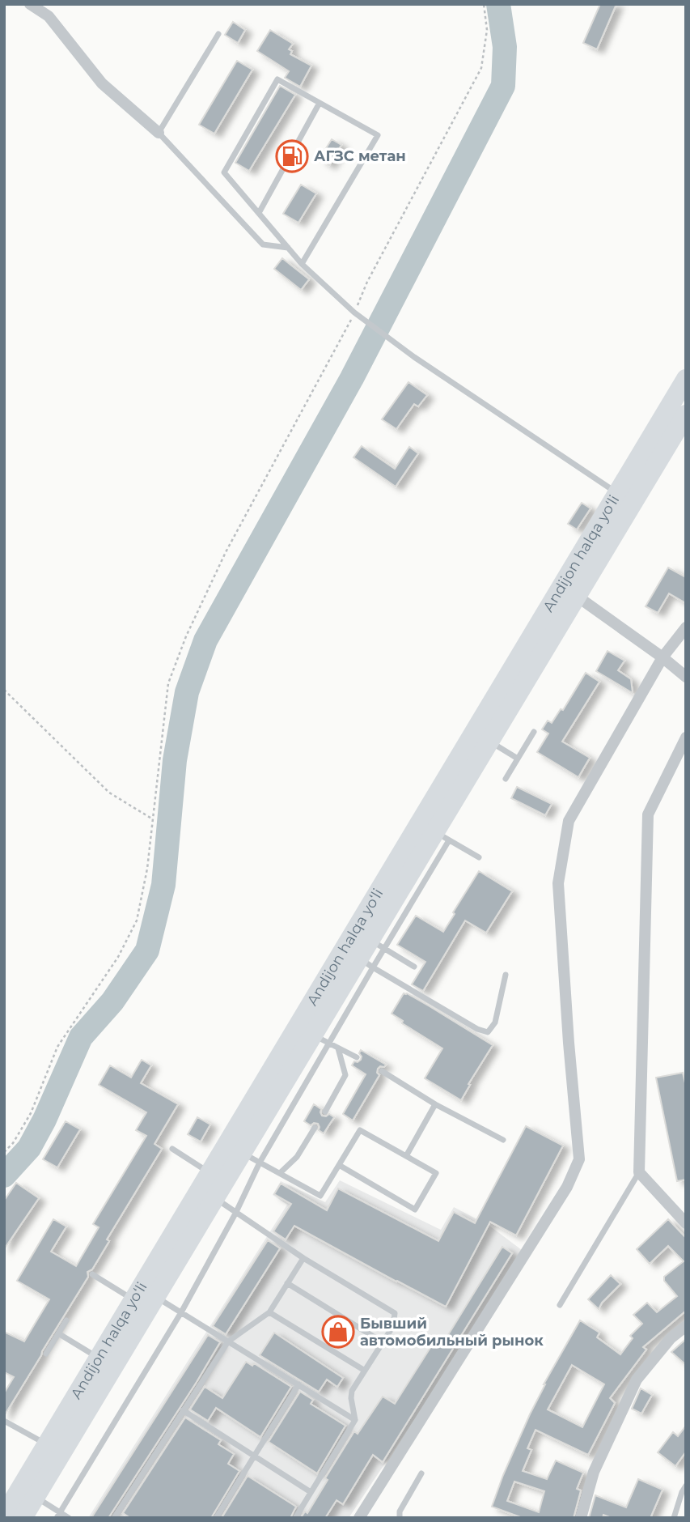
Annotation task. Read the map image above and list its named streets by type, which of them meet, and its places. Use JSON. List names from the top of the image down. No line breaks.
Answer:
{"streets":{"highway":["Andijon halqa yo‘li"]},"places":{"fuel station":["АГЗС метан"],"shop":["Бывший автомобильный рынок"]}}
